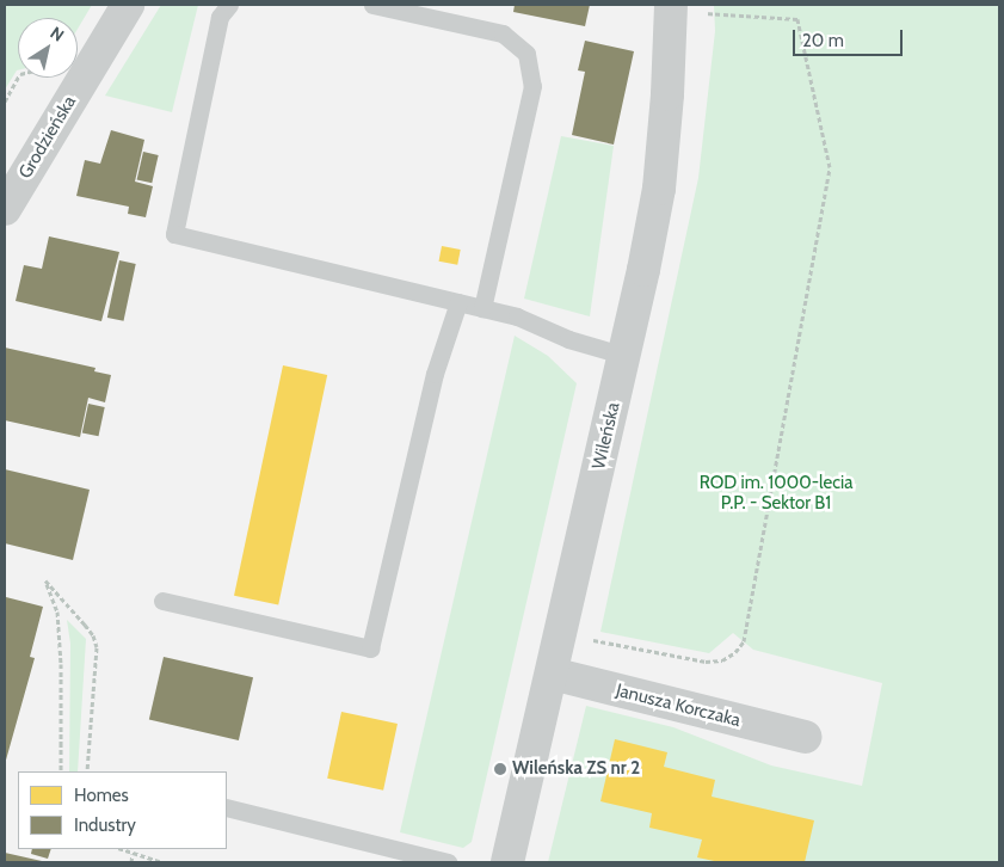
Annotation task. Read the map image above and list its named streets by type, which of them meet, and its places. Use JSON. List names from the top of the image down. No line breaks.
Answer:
{"streets":{"street":["Grodzieńska","Wileńska","Janusza Korczaka"]},"crossings":[["Wileńska","Janusza Korczaka"]],"parks":["ROD im. 1000-lecia P.P. - Sektor B1"],"places":["Wileńska ZS nr 2"],"legend":["Homes","Industry"],"scale_bar":"20 m","north":"top right"}
